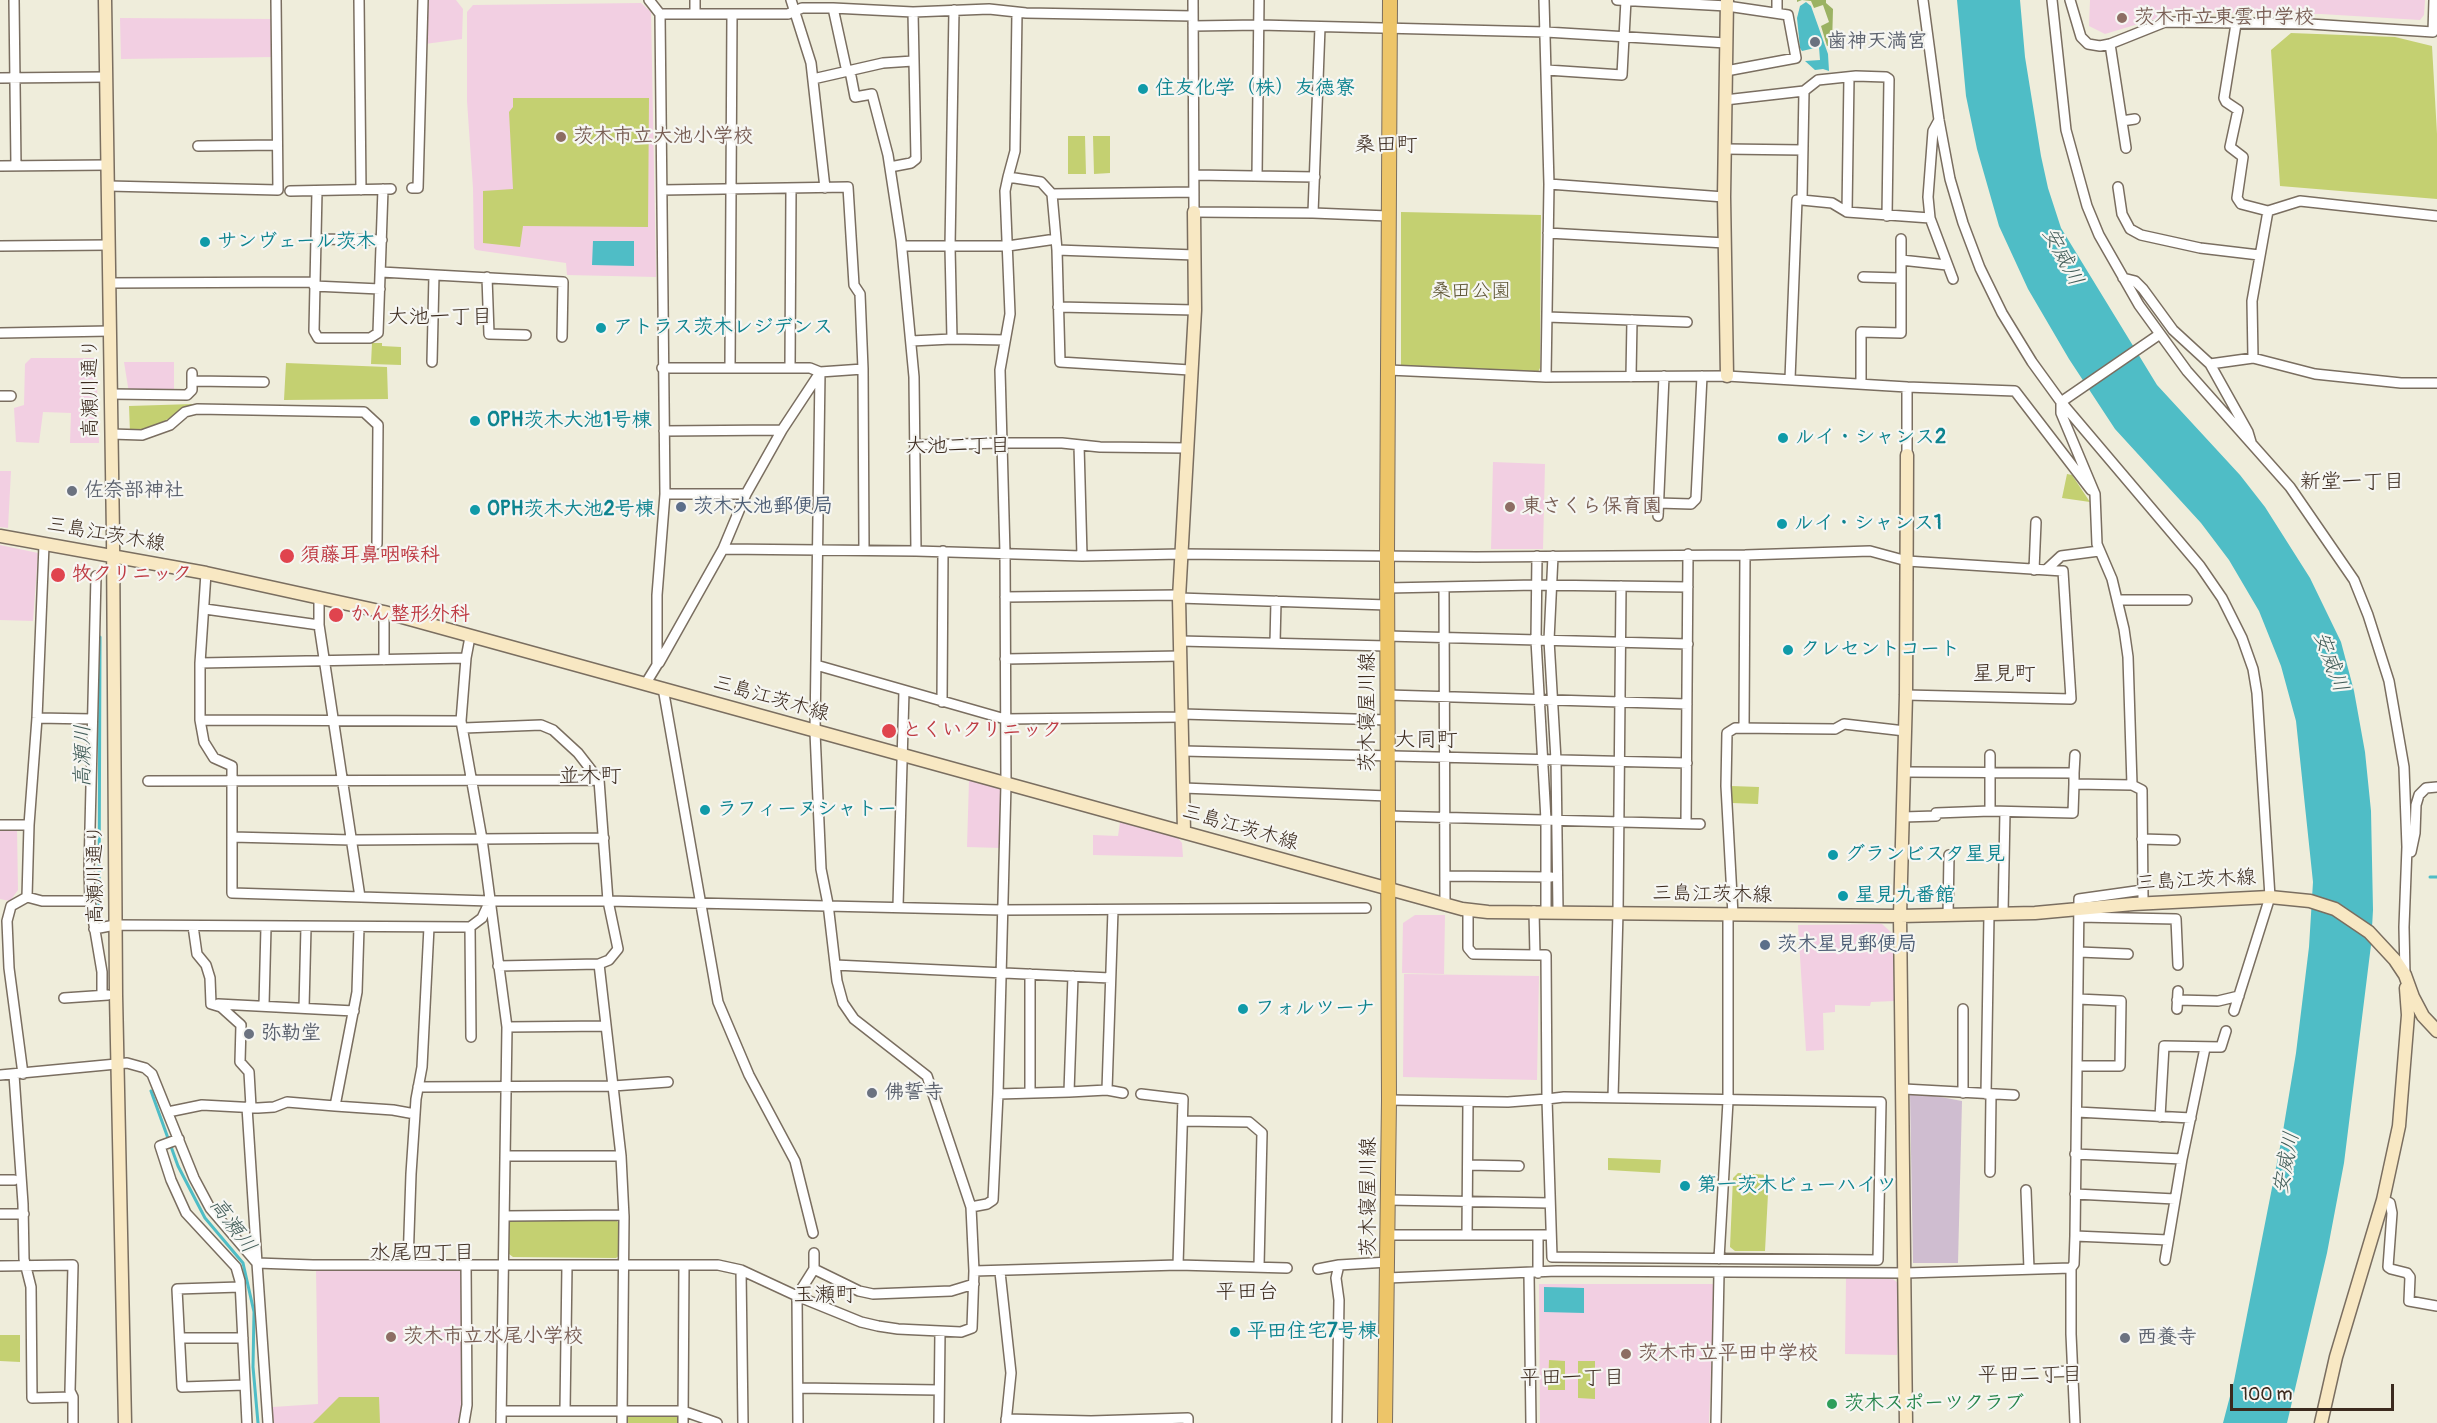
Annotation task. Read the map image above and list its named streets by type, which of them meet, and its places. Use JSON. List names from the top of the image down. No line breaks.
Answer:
{"streets":{"main road":["茨木寝屋川線"],"street":["高瀬川通り","三島江茨木線"]},"crossings":[["高瀬川通り","三島江茨木線"],["三島江茨木線","茨木寝屋川線"]],"districts":["桑田町","大池一丁目","大池二丁目","新堂一丁目","星見町","大同町","並木町","水尾四丁目","平田台","玉瀬町","平田二丁目","平田一丁目"],"water":["安威川","高瀬川"],"parks":["桑田公園"],"places":["茨木市立東雲中学校","歯神天満宮","住友化学（株）友徳寮","茨木市立大池小学校","サンヴェール茨木","アトラス茨木レジデンス","OPH茨木大池1号棟","ルイ・シャンス2","佐奈部神社","茨木大池郵便局","東さくら保育園","OPH茨木大池2号棟","ルイ・シャンス1","須藤耳鼻咽喉科","牧クリニック","かん整形外科","クレセントコート","とくいクリニック","ラフィーヌシャトー","グランビスタ星見","星見九番館","茨木星見郵便局","フォルツーナ","弥勒堂","佛誓寺","第一茨木ビューハイツ","平田住宅7号棟","茨木市立水尾小学校","西養寺","茨木市立平田中学校","茨木スポーツクラブ"],"scale_bar":"100 m"}
